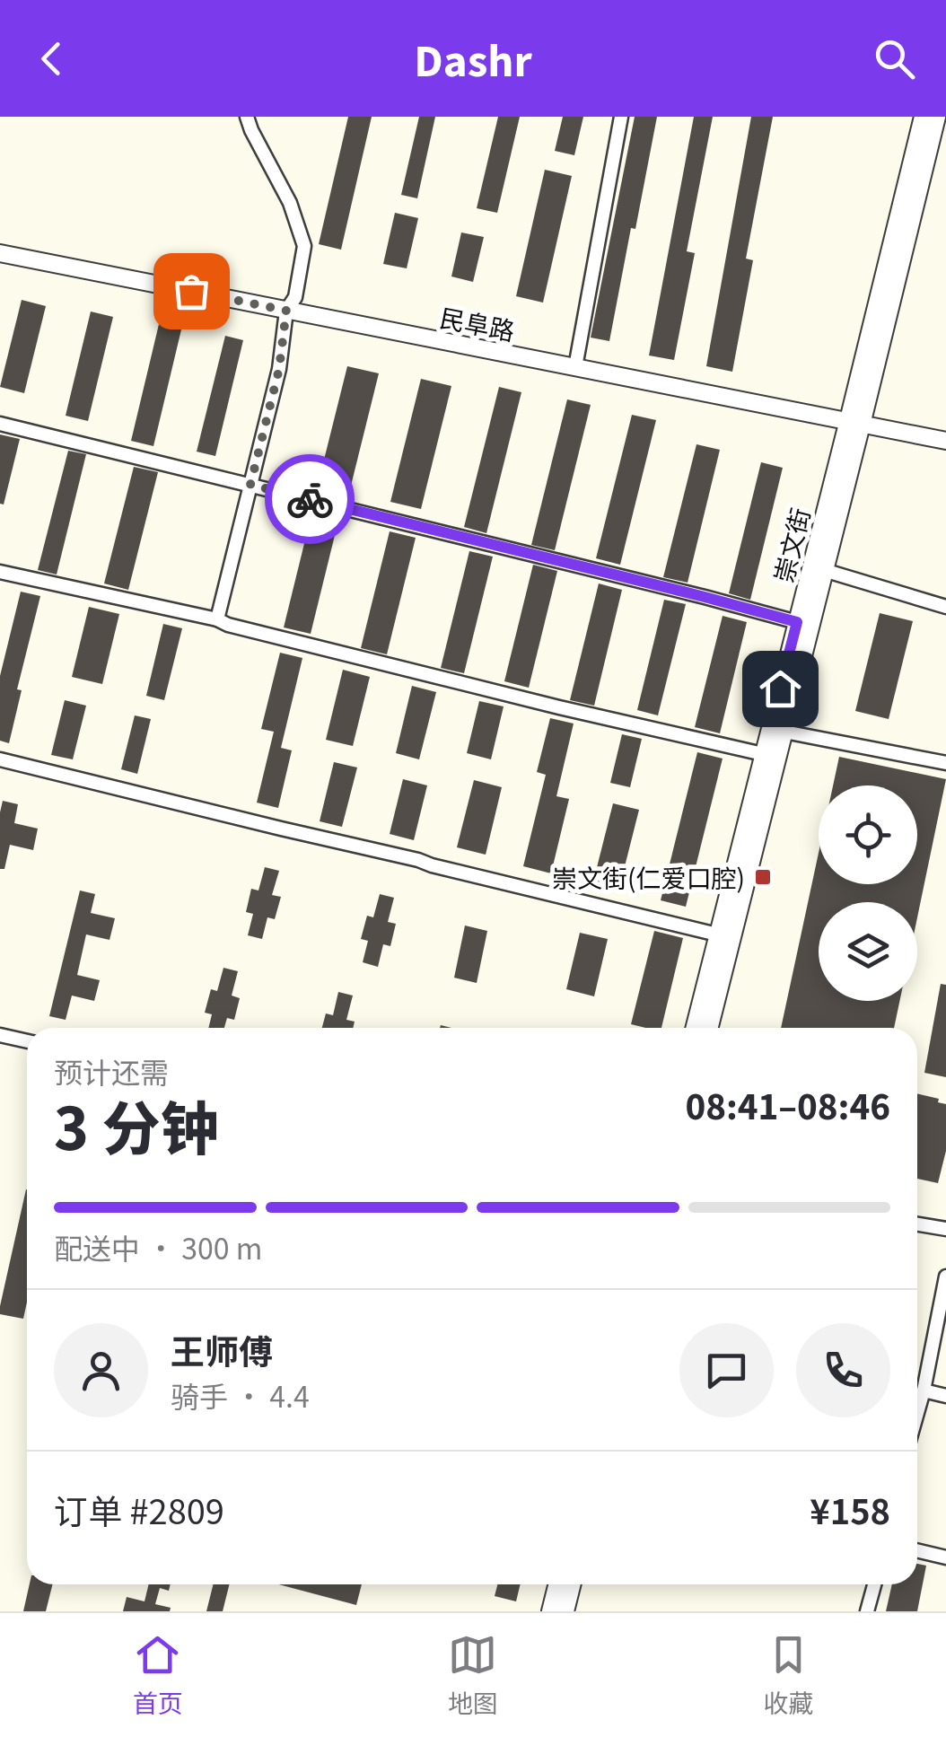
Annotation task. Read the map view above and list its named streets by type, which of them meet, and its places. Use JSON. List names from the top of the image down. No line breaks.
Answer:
{"streets":{"street":["民阜路","崇文街"]},"crossings":[["民阜路","崇文街"]],"places":{"transit":["崇文街(仁爱口腔)"]},"page":{"header":"Dashr","heading":["3 分钟","预计还需","08:41–08:46"],"panel":["王师傅","骑手 · 4.4","订单 #2809","¥158"],"bar":"配送中 · 300 m","tabs":["首页","地图","收藏"]}}
